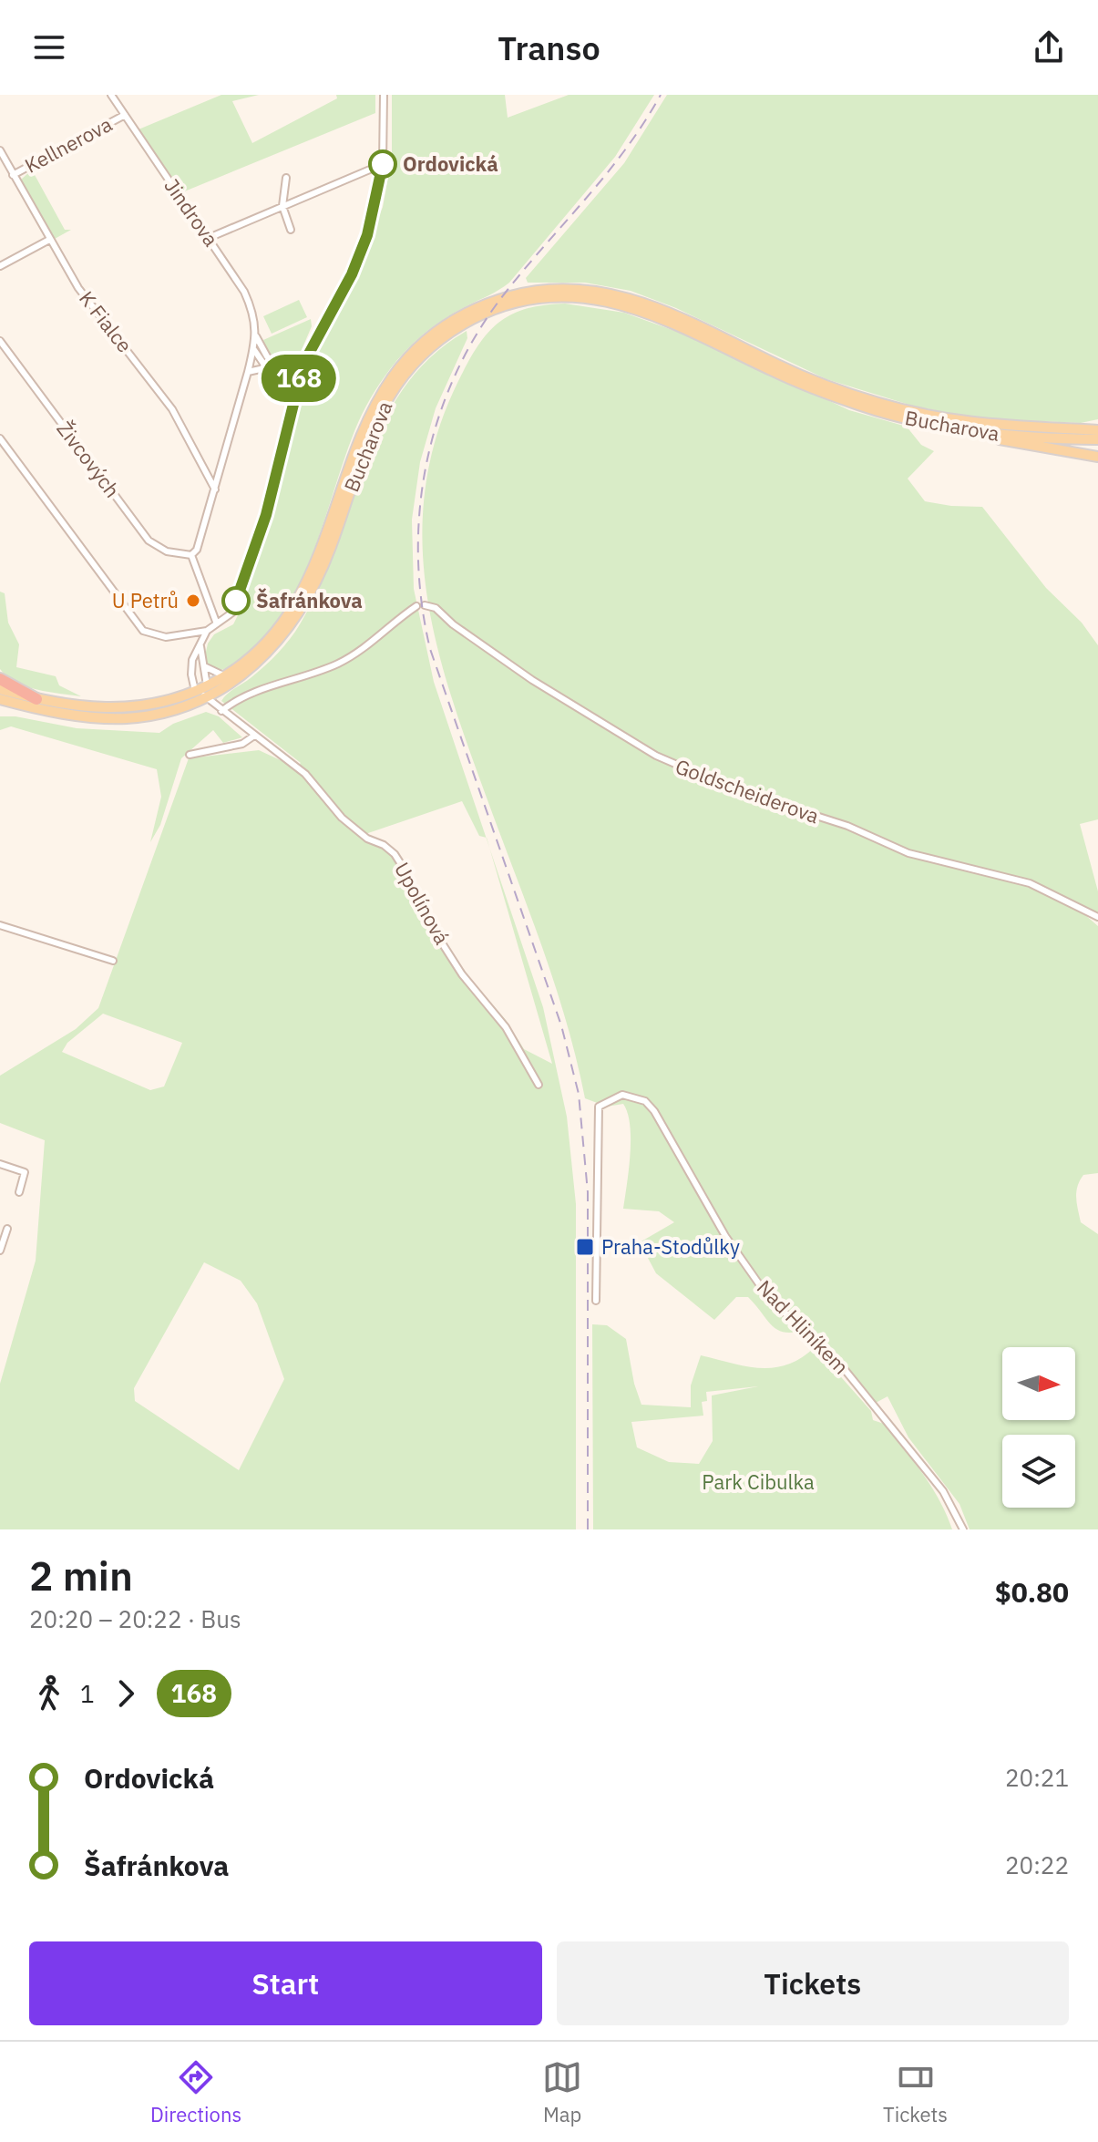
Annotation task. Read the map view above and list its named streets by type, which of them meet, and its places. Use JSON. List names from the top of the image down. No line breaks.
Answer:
{"streets":{"main road":["Bucharova"],"street":["Kellnerova","Jindrova","K Fialce","Živcových","Goldscheiderova","Upolínová","Nad Hliníkem"]},"crossings":[["Kellnerova","Jindrova"],["Kellnerova","K Fialce"],["Jindrova","K Fialce"],["Jindrova","Živcových"],["Bucharova","Upolínová"]],"parks":["Park Cibulka"],"places":{"other":["Ordovická","U Petrů","Šafránkova"],"transit":["Praha-Stodůlky"]},"lines":["bus line 168"],"north":"right","page":{"header":"Transo","on_map":"168","heading":["2 min","20:20 – 20:22 · Bus","$0.80"],"legs":["1","168"],"list":[{"name":"Ordovická","value":"20:21"},{"name":"Šafránkova","value":"20:22"}],"buttons":["Start","Tickets"],"tabs":["Directions","Map","Tickets"]}}
